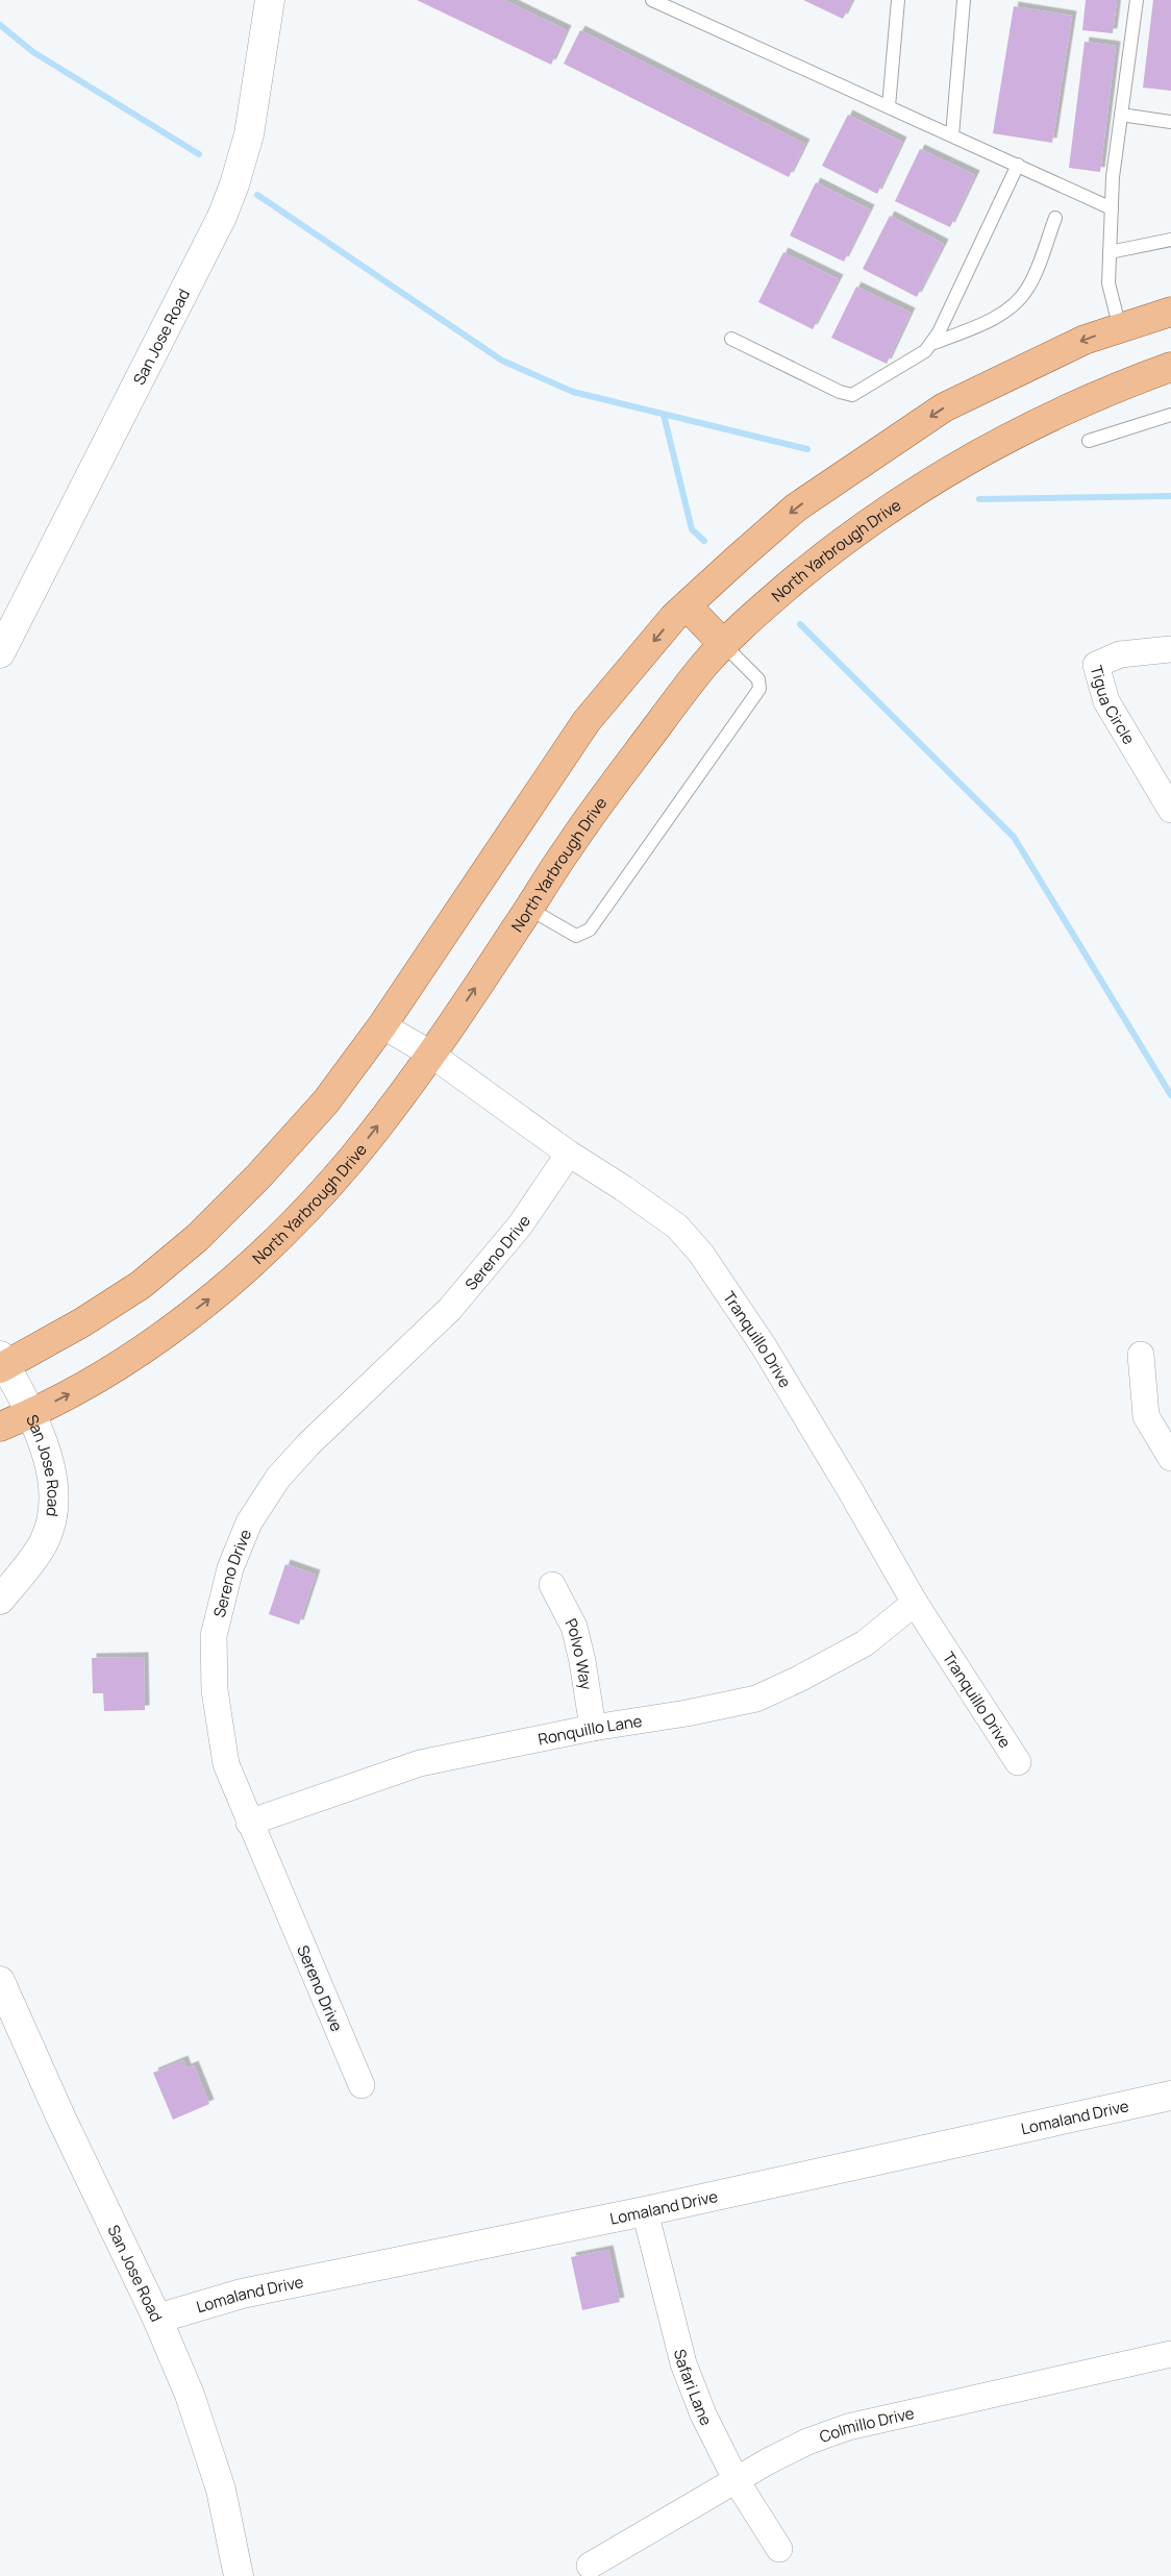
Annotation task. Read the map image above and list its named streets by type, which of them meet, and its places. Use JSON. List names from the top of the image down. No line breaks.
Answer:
{"streets":{"main road":["North Yarbrough Drive"],"street":["San Jose Road","Tigua Circle","Sereno Drive","Tranquillo Drive","Polvo Way","Ronquillo Lane","Lomaland Drive","Safari Lane","Colmillo Drive"]},"crossings":[["San Jose Road","North Yarbrough Drive"],["San Jose Road","Lomaland Drive"],["North Yarbrough Drive","Tranquillo Drive"],["Sereno Drive","Tranquillo Drive"],["Sereno Drive","Ronquillo Lane"],["Tranquillo Drive","Ronquillo Lane"],["Polvo Way","Ronquillo Lane"],["Lomaland Drive","Safari Lane"],["Safari Lane","Colmillo Drive"]]}
